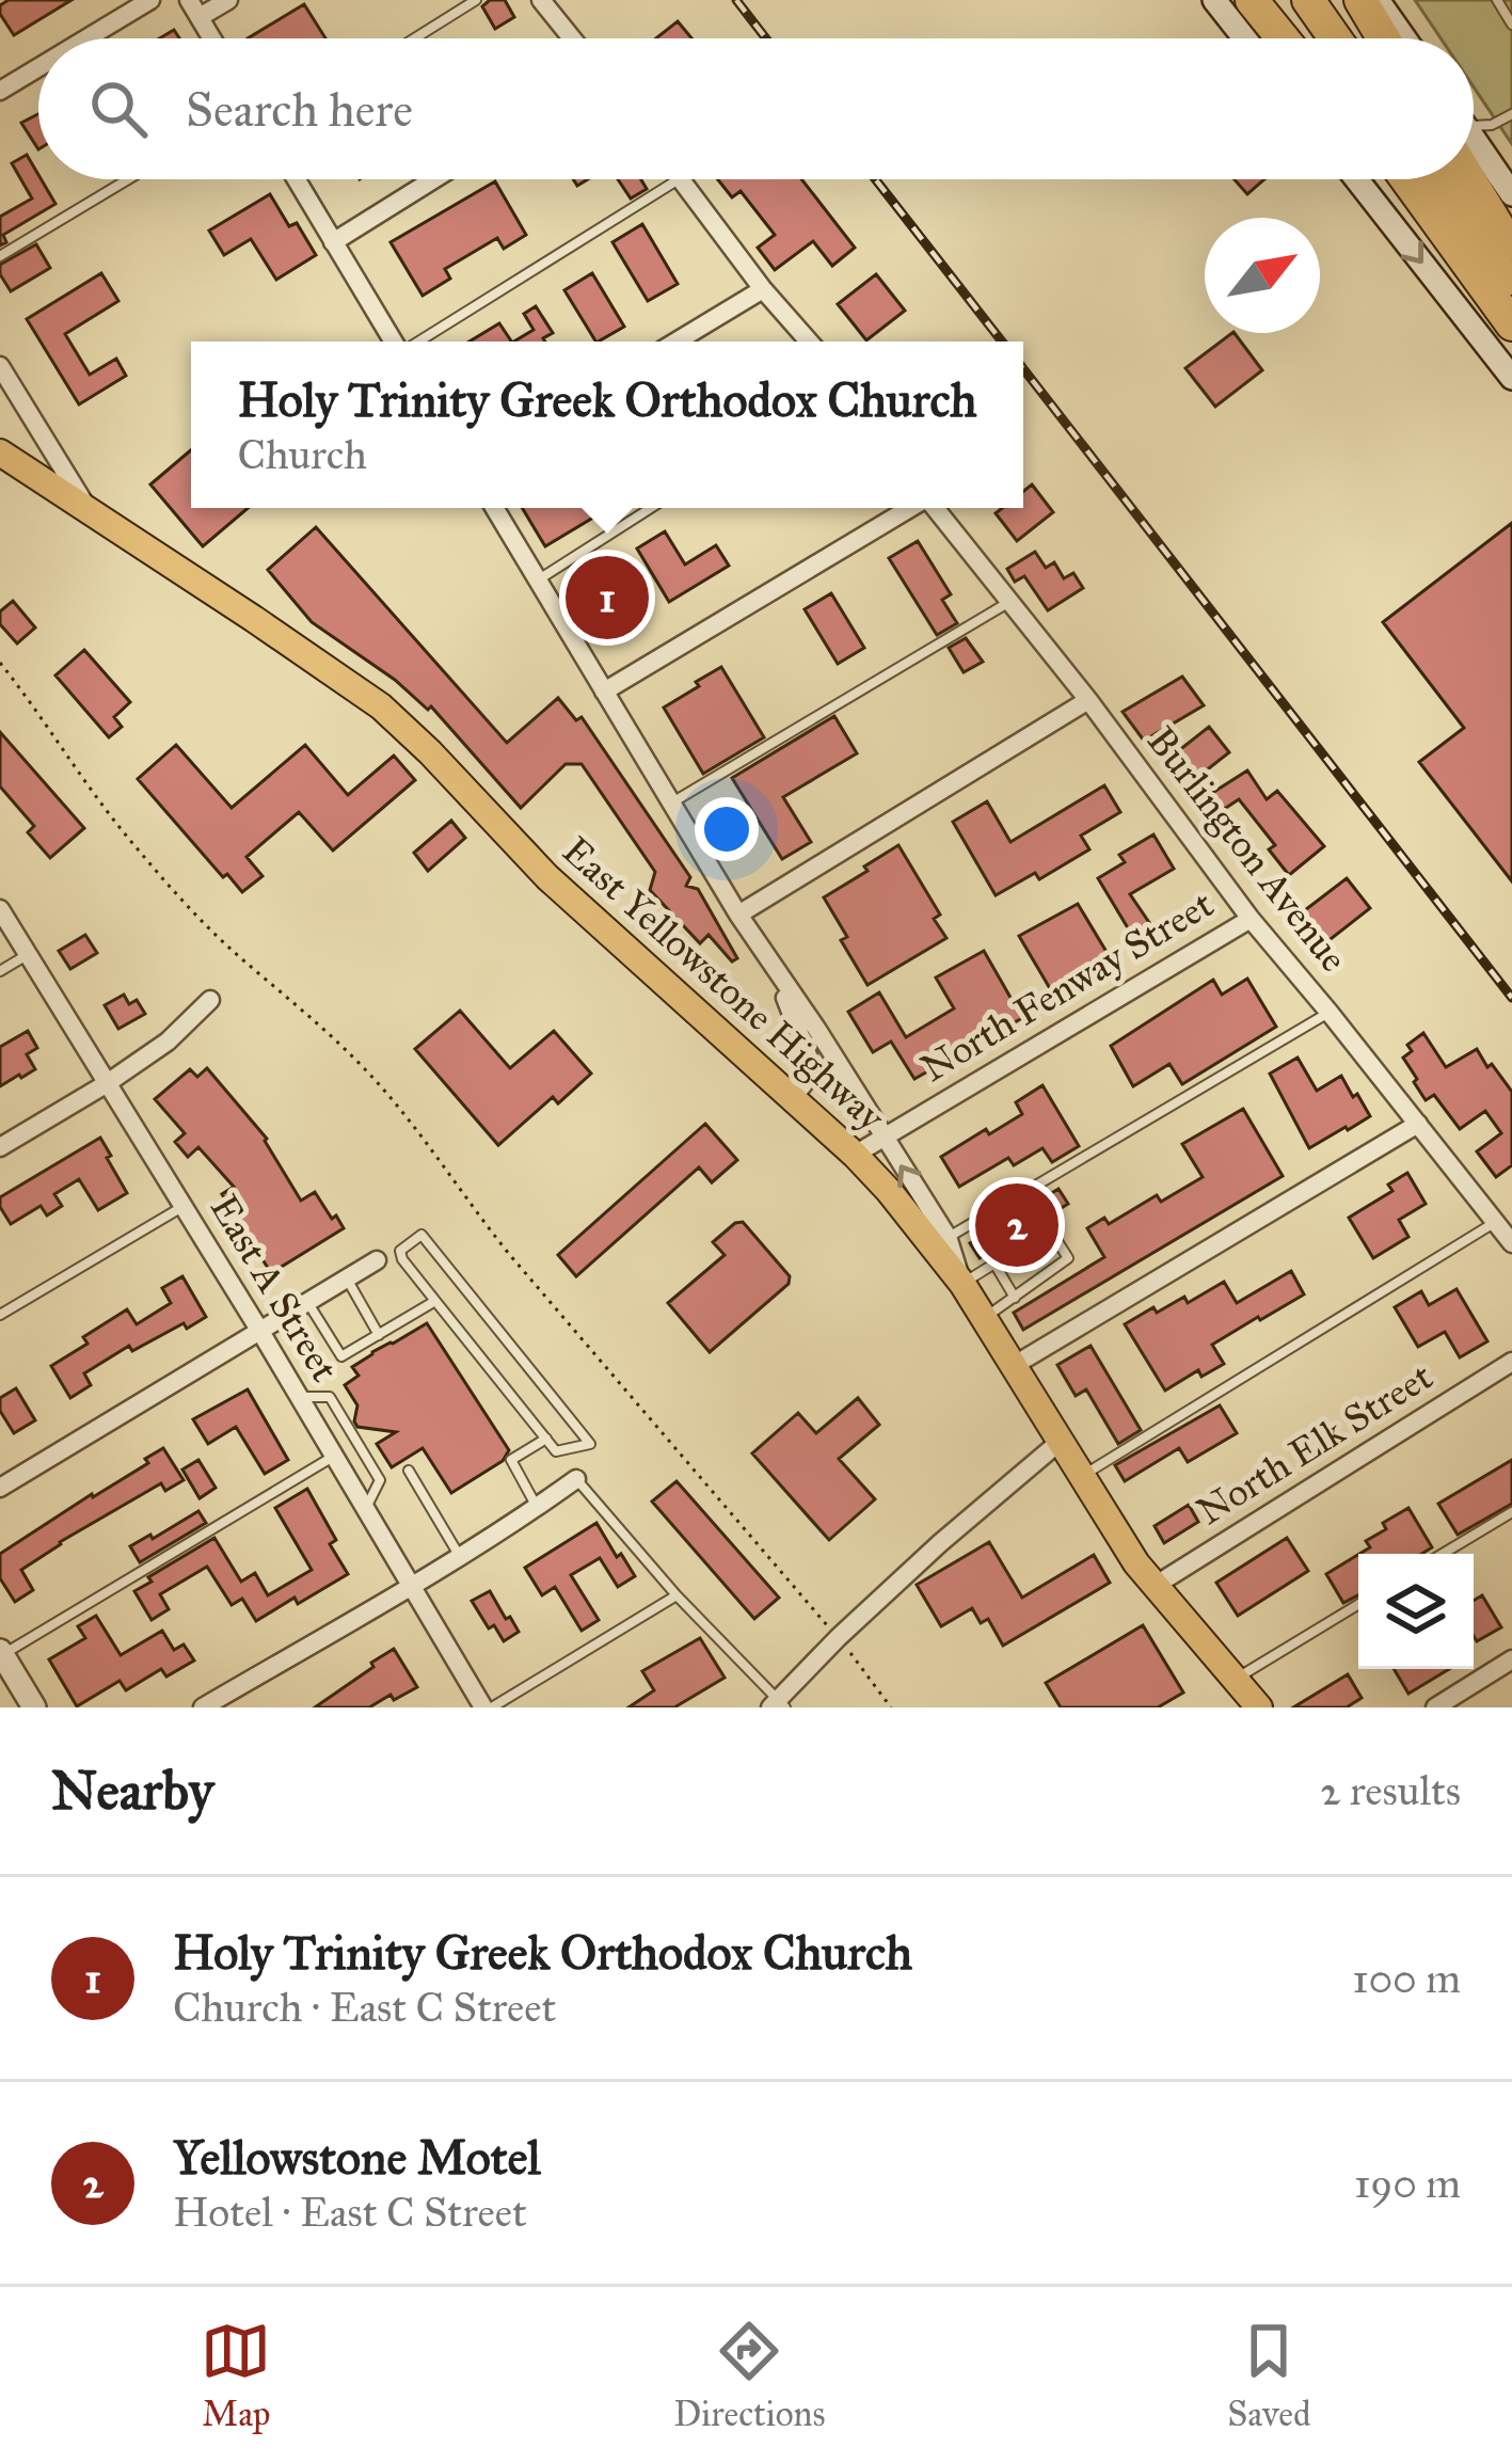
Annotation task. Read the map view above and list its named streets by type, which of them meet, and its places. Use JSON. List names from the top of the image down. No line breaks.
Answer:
{"streets":{"main road":["East Yellowstone Highway"],"street":["Burlington Avenue","North Fenway Street","East A Street","North Elk Street"]},"crossings":[["Burlington Avenue","North Fenway Street"],["East Yellowstone Highway","North Fenway Street"],["East Yellowstone Highway","North Elk Street"]],"north":"top right","page":{"search":"Search here","popup":["Holy Trinity Greek Orthodox Church","Church"],"pins":["1","2"],"heading":["Nearby","2 results"],"list":[{"mark":"1","name":"Holy Trinity Greek Orthodox Church","note":"Church · East C Street","value":"100 m"},{"mark":"2","name":"Yellowstone Motel","note":"Hotel · East C Street","value":"190 m"}],"nav":["Map","Directions","Saved"]}}
